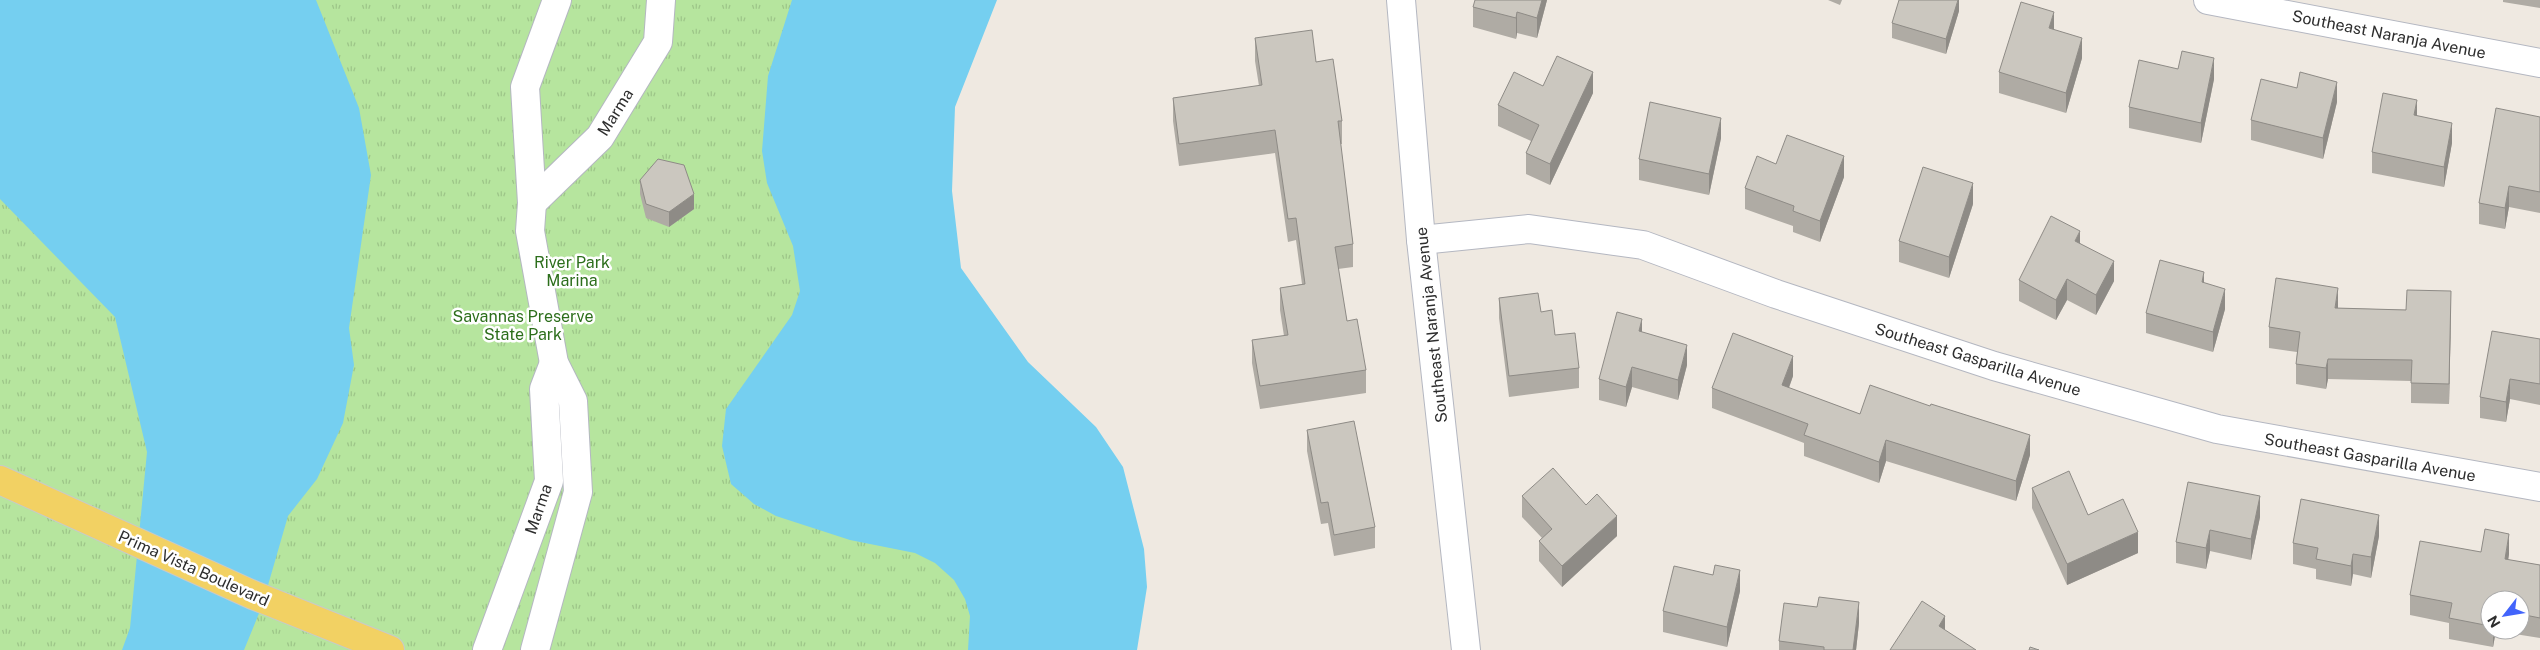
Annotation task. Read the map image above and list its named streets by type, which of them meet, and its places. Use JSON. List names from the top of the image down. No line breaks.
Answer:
{"streets":{"main road":["Prima Vista Boulevard"],"street":["Southeast Naranja Avenue","Marma","Southeast Gasparilla Avenue"]},"crossings":[["Southeast Naranja Avenue","Southeast Gasparilla Avenue"]],"parks":["River Park Marina","Savannas Preserve State Park"],"north":"bottom left"}
